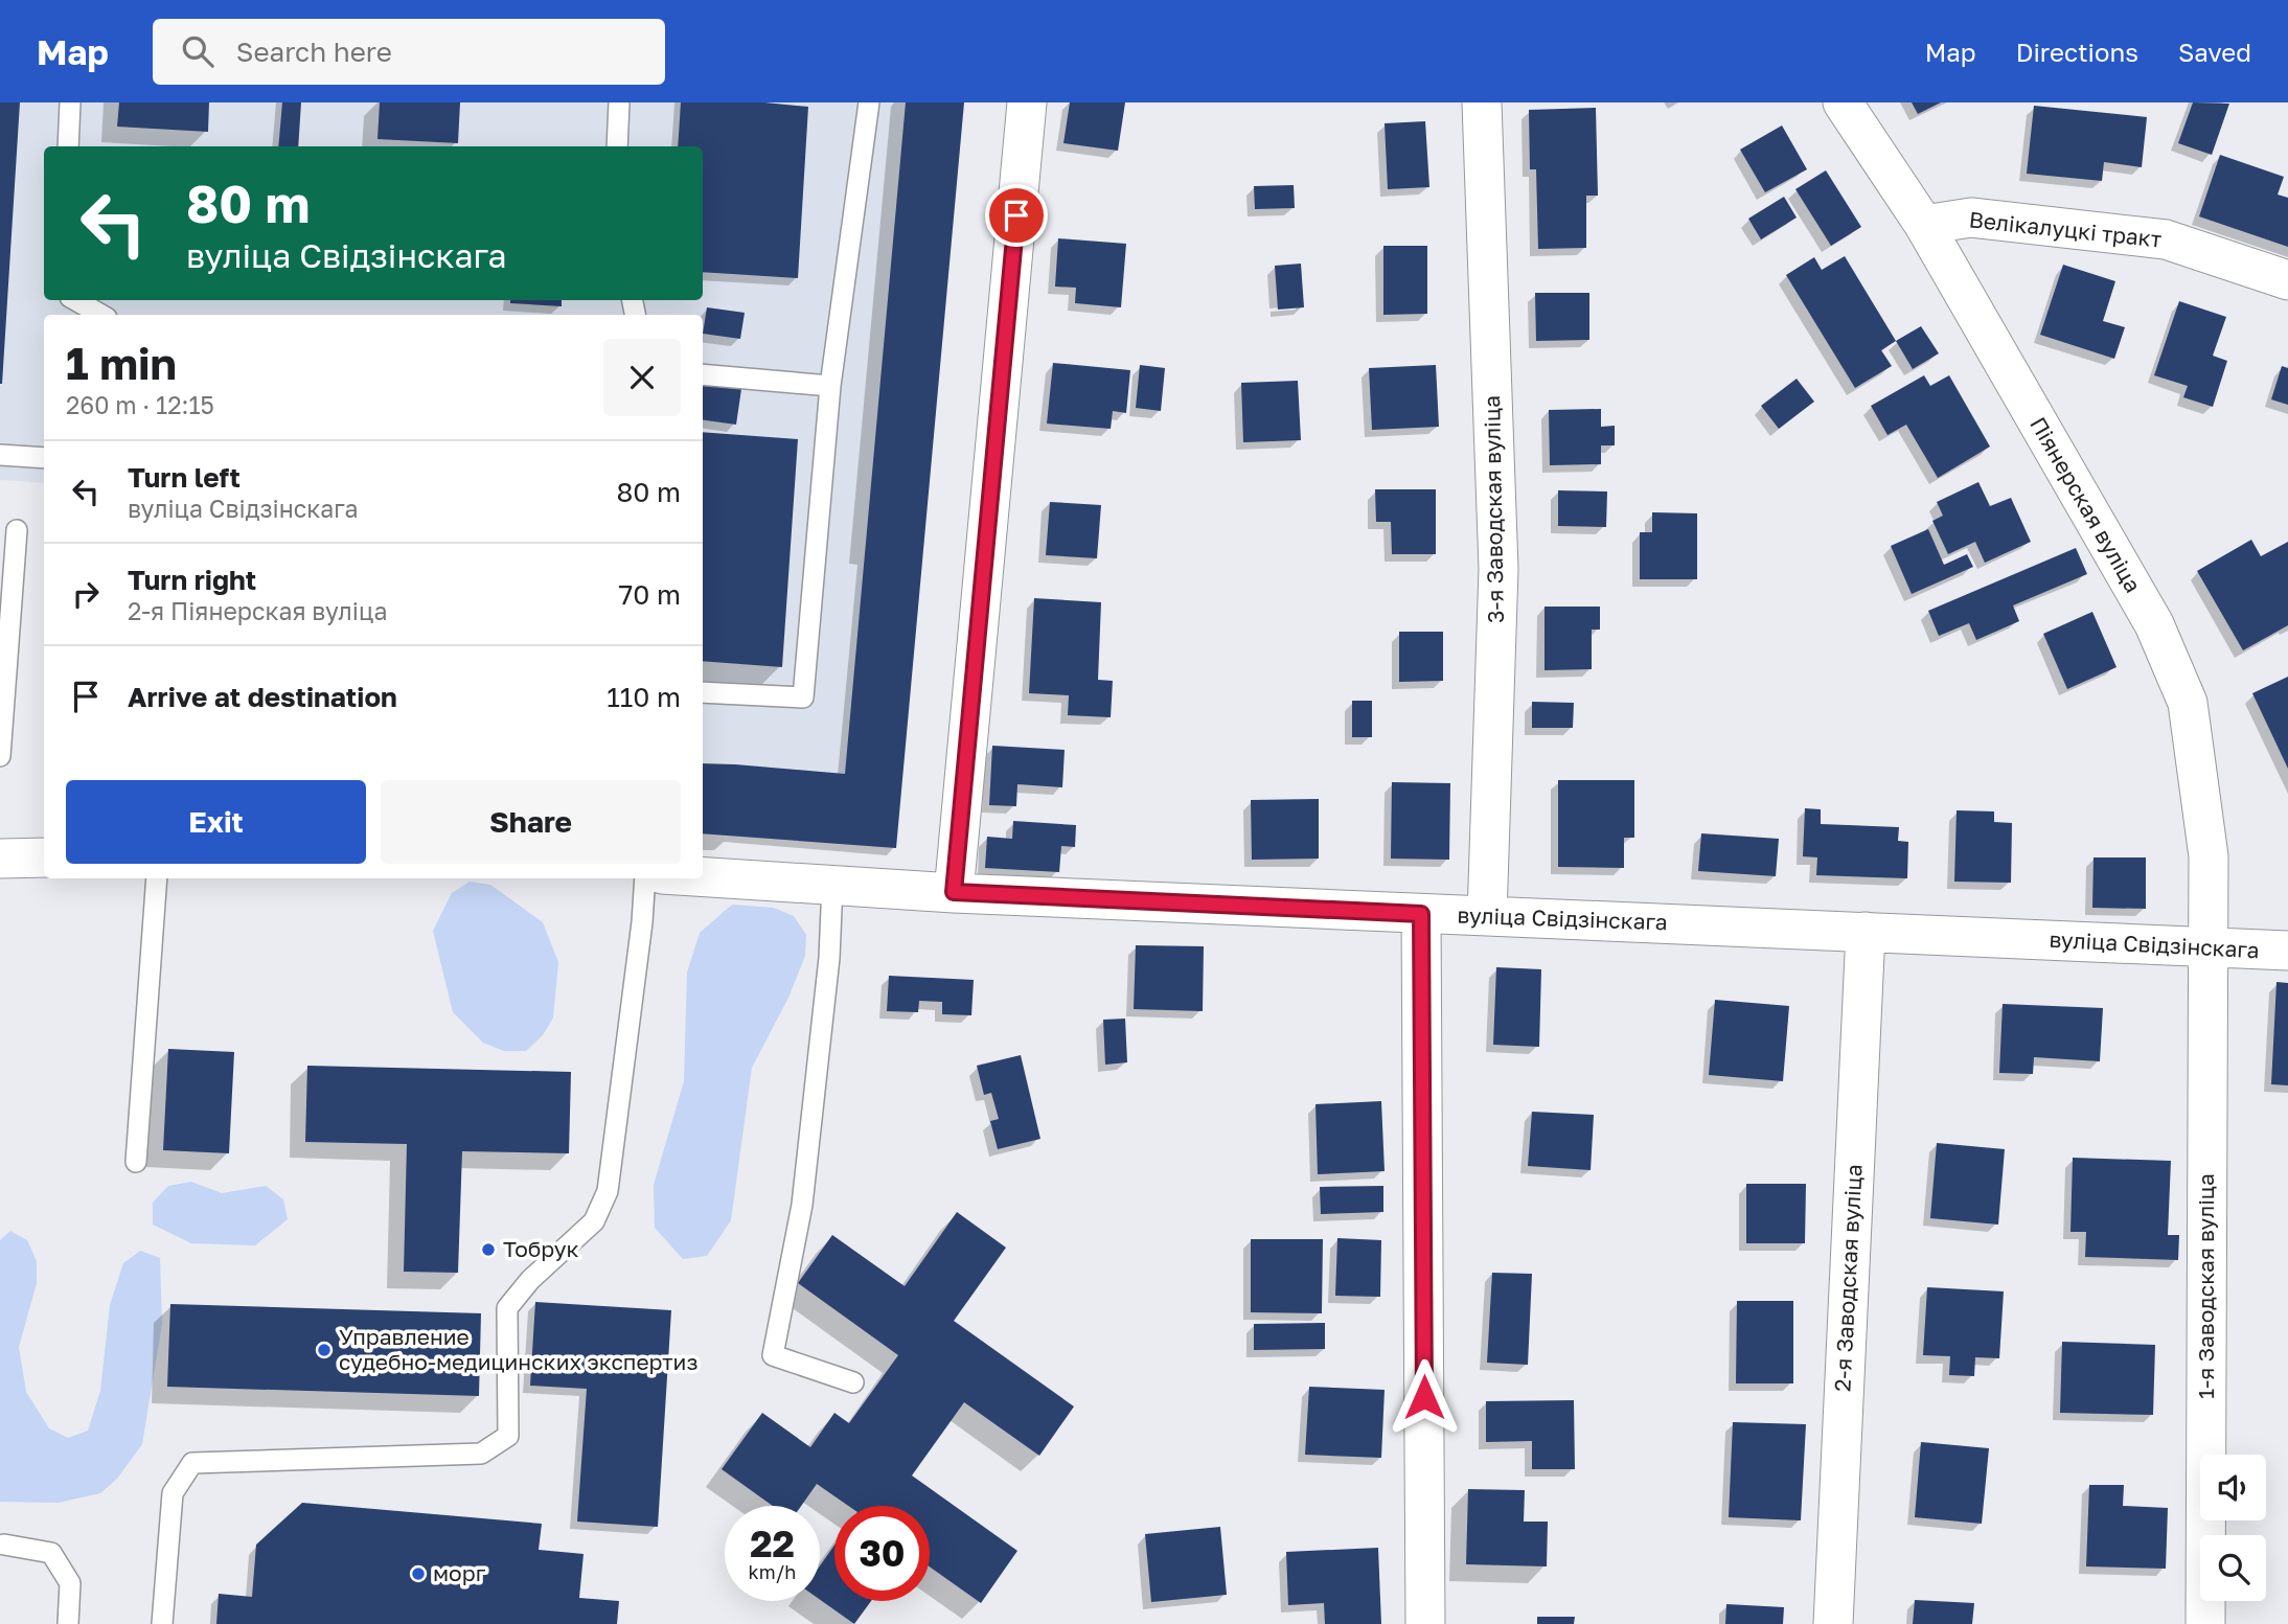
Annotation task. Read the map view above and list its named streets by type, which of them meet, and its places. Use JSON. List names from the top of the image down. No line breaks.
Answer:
{"streets":{"street":["Велікалуцкі тракт","Піянерская вуліца","3-я Заводская вуліца","вуліца Свідзінскага","2-я Заводская вуліца","1-я Заводская вуліца"]},"crossings":[["Велікалуцкі тракт","Піянерская вуліца"],["Піянерская вуліца","вуліца Свідзінскага"],["Піянерская вуліца","1-я Заводская вуліца"],["3-я Заводская вуліца","вуліца Свідзінскага"],["вуліца Свідзінскага","2-я Заводская вуліца"],["вуліца Свідзінскага","1-я Заводская вуліца"]],"places":["Тобрук","Управление судебно-медицинских экспертиз","морг"],"page":{"header":"Map","search":"Search here","nav":["Map","Directions","Saved"],"turn":["80 m","вуліца Свідзінскага"],"heading":["1 min","260 m · 12:15"],"list":[{"name":"Turn left","note":"вуліца Свідзінскага","value":"80 m"},{"name":"Turn right","note":"2-я Піянерская вуліца","value":"70 m"},{"name":"Arrive at destination","value":"110 m"}],"buttons":["Exit","Share"],"speed":"22 km/h","limit":"30"}}
